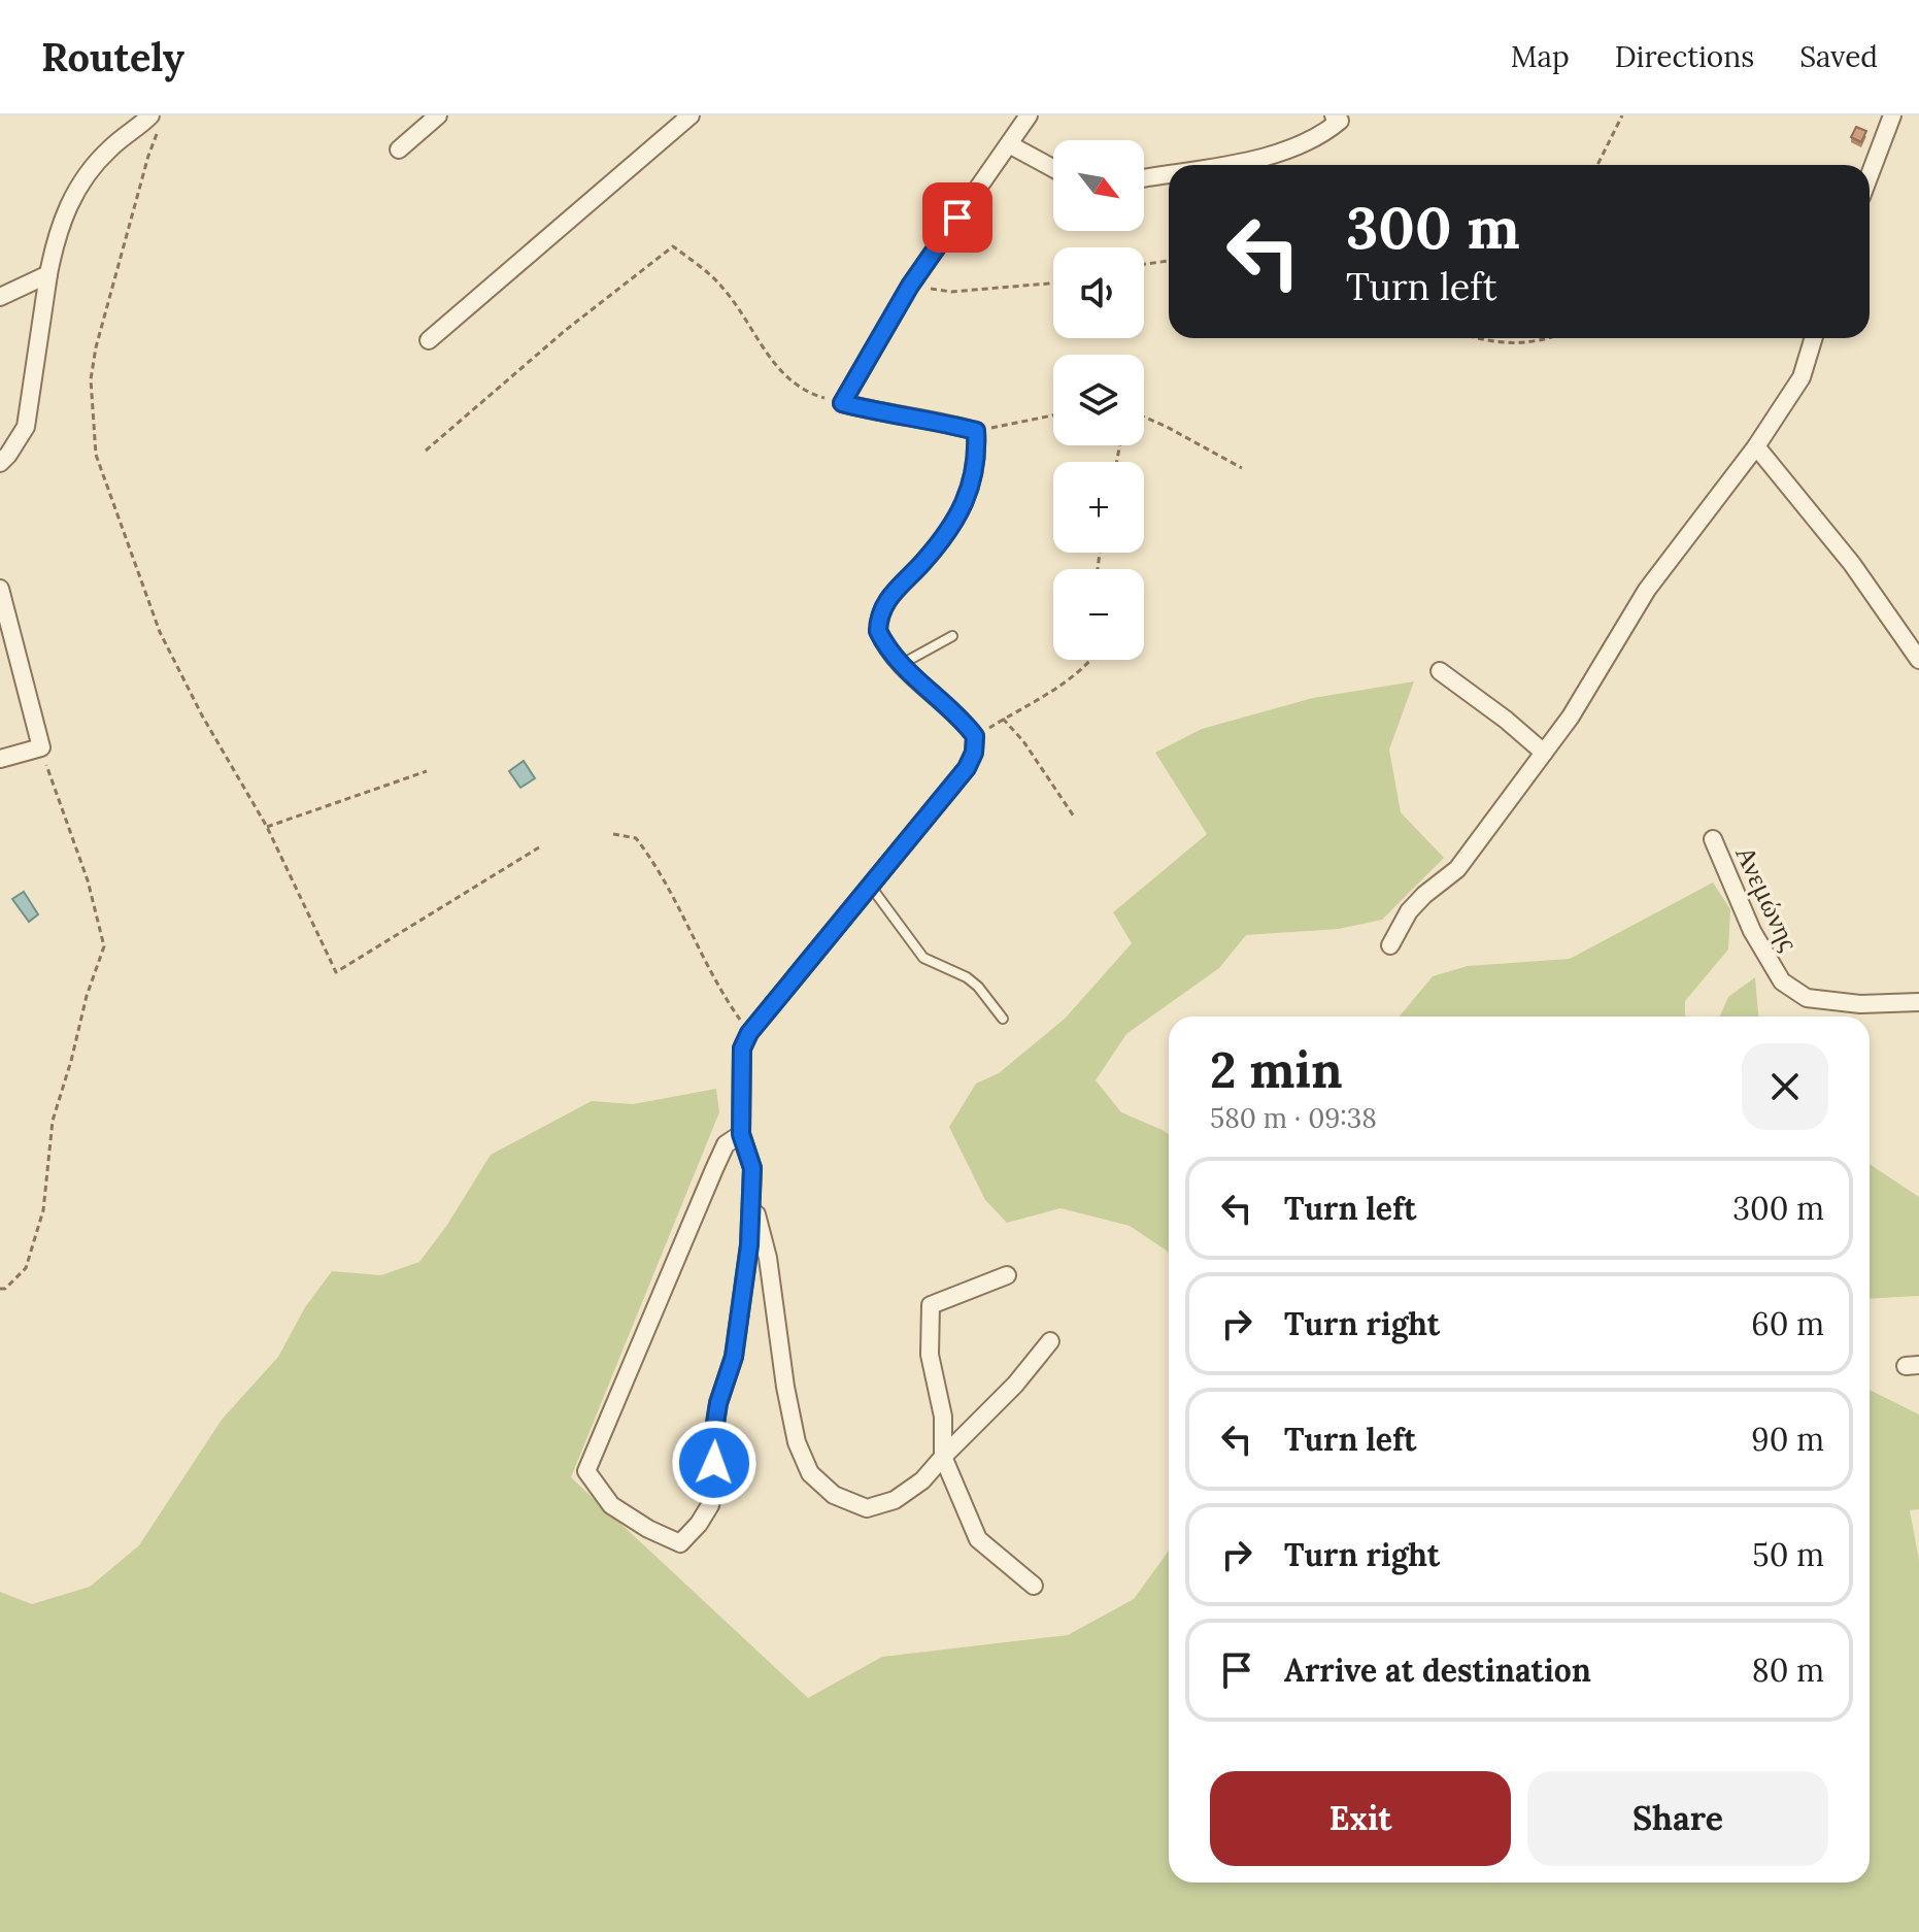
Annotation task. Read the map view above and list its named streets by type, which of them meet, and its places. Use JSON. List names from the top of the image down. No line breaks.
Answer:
{"streets":{"street":["Ανεμώνης"]},"north":"bottom right","page":{"header":"Routely","nav":["Map","Directions","Saved"],"map_buttons":["+","−"],"turn":["300 m","Turn left"],"heading":["2 min","580 m · 09:38"],"list":[{"name":"Turn left","value":"300 m"},{"name":"Turn right","value":"60 m"},{"name":"Turn left","value":"90 m"},{"name":"Turn right","value":"50 m"},{"name":"Arrive at destination","value":"80 m"}],"buttons":["Exit","Share"]}}
